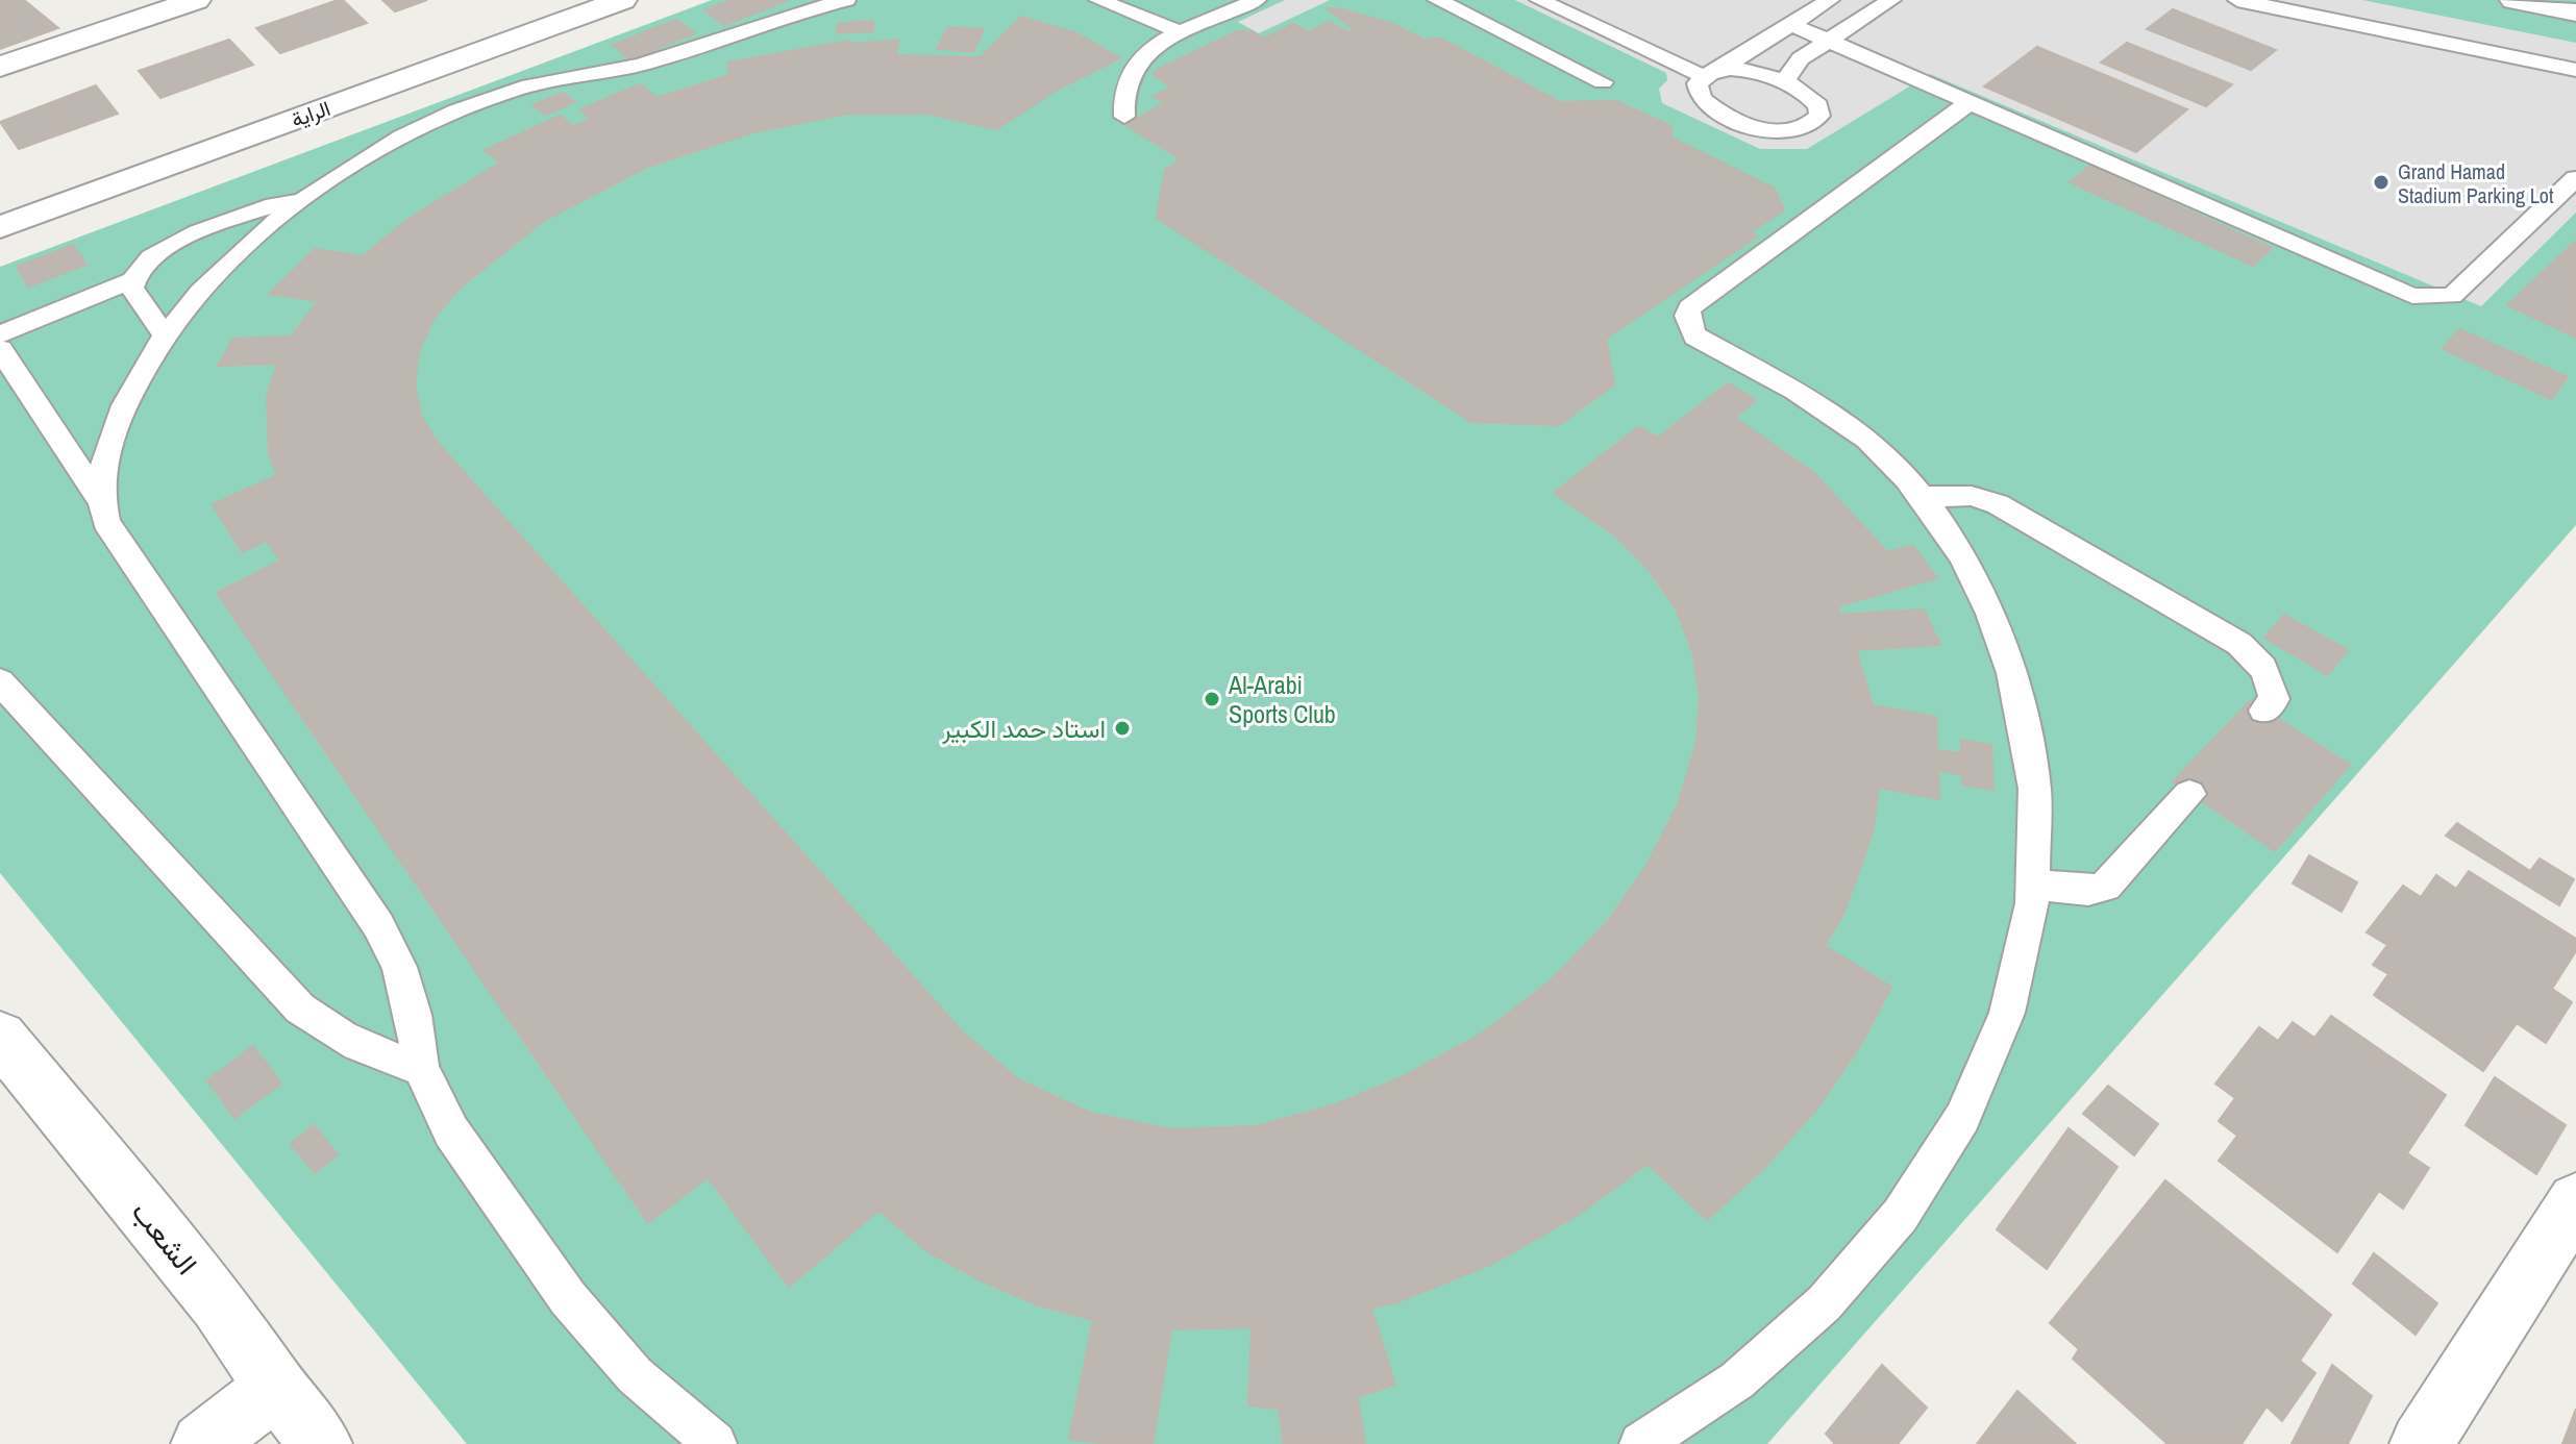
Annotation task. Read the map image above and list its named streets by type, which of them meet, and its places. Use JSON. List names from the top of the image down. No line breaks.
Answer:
{"streets":{"street":["الراية","الشعب"]},"places":["Grand Hamad Stadium Parking Lot","Al-Arabi Sports Club","استاد حمد الكبير"]}
